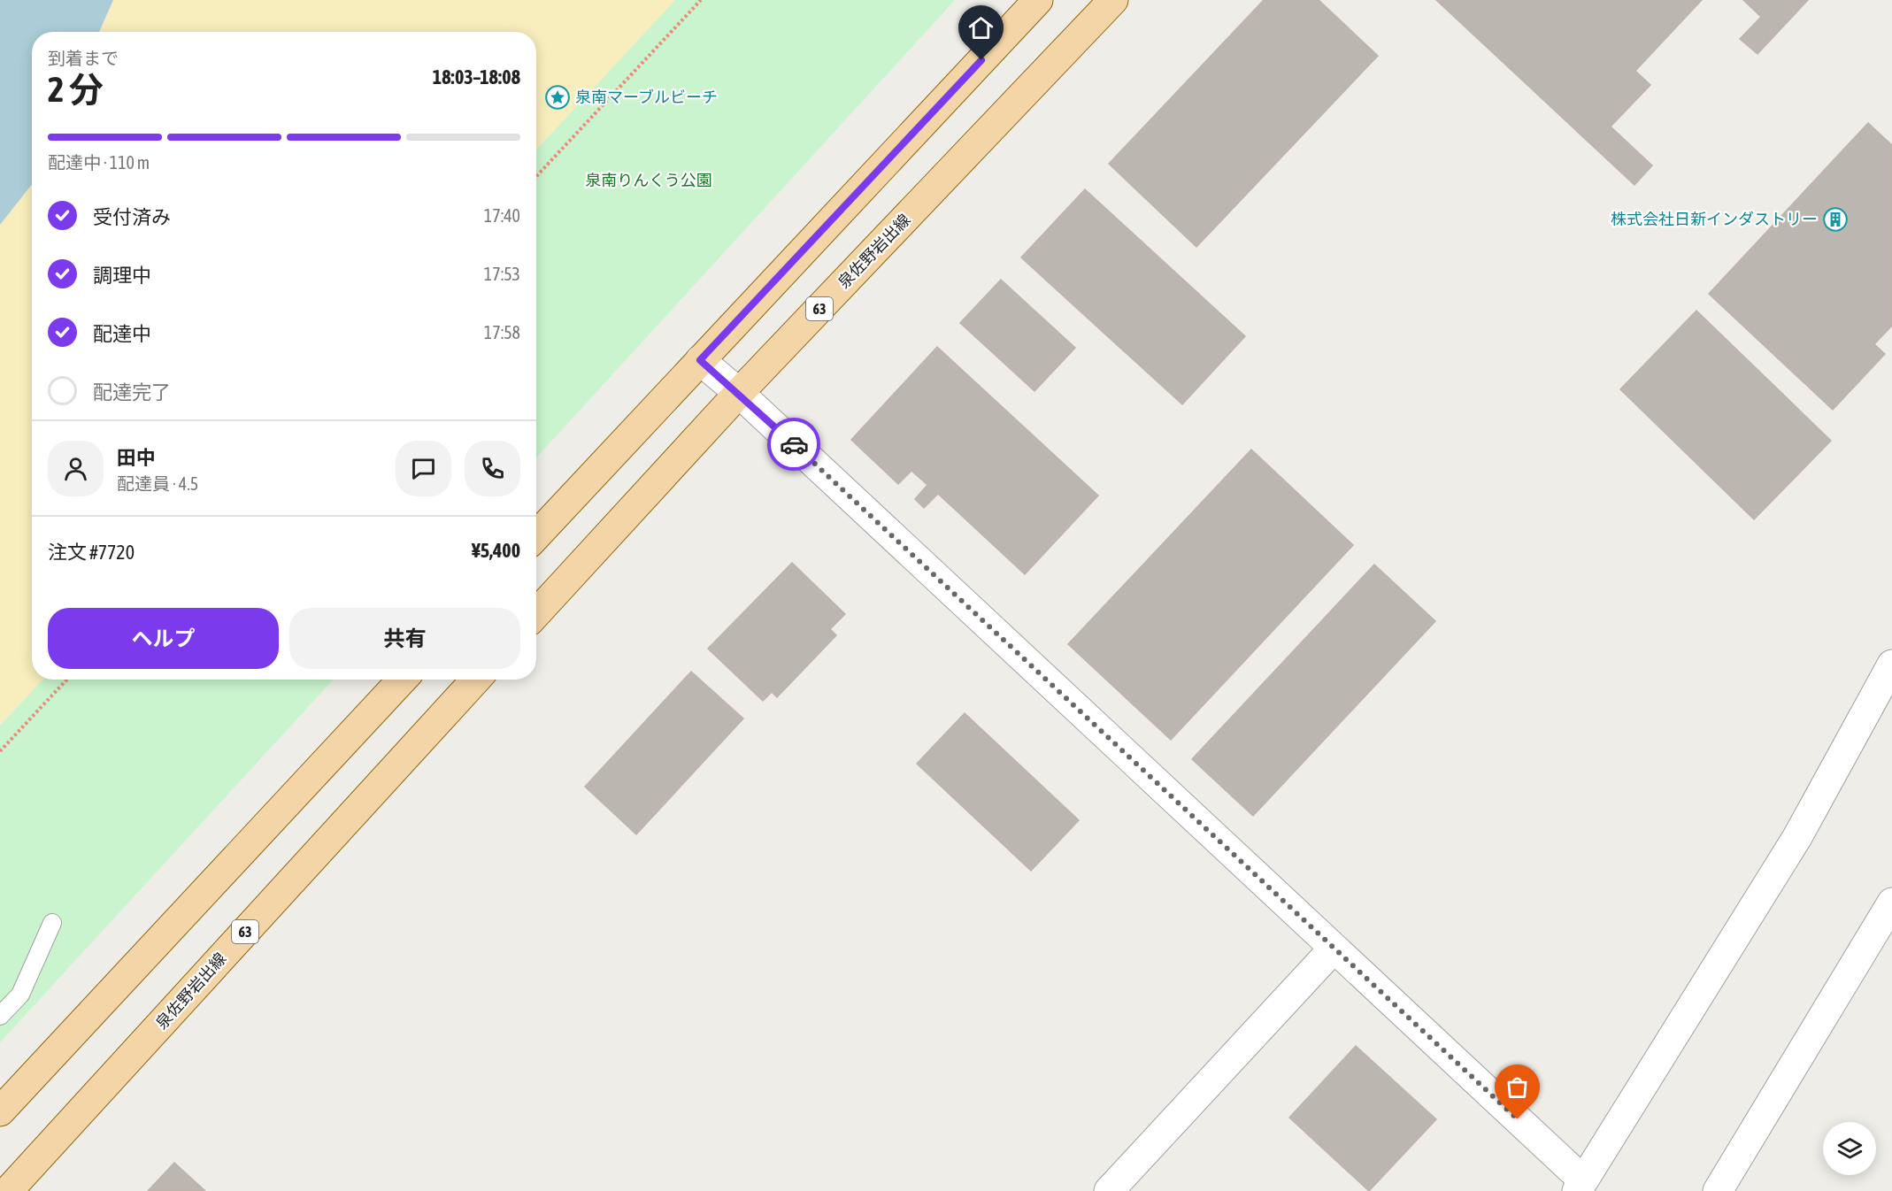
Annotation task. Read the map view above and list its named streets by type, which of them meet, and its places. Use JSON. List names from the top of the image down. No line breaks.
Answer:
{"streets":{"main road":["泉佐野岩出線","63"]},"parks":["泉南りんくう公園"],"places":{"place":["泉南マーブルビーチ"],"building":["株式会社日新インダストリー"]},"page":{"heading":["2 分","到着まで","18:03–18:08"],"panel":["田中","配達員 · 4.5","注文 #7720","¥5,400"],"bar":"配達中 · 110 m","list":[["受付済み","17:40"],["調理中","17:53"],["配達中","17:58"],"配達完了"],"buttons":["ヘルプ","共有"]}}
